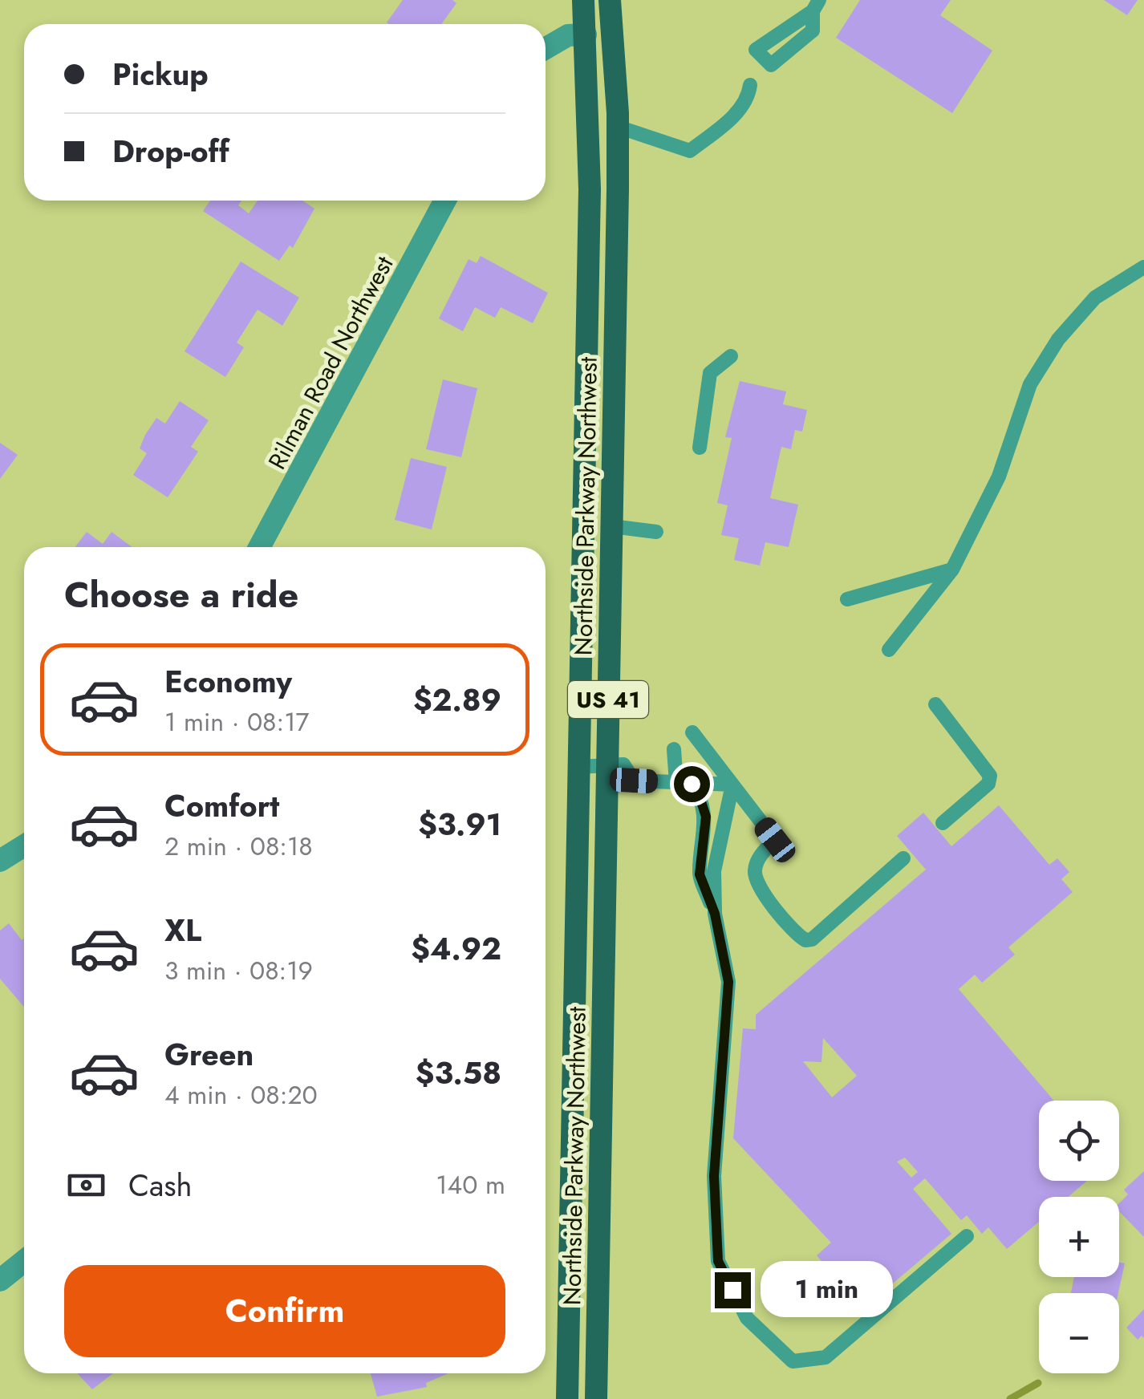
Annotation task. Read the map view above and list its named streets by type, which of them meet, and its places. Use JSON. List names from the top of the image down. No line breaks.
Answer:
{"streets":{"main road":["Northside Parkway Northwest","US 41"],"street":["Rilman Road Northwest"]},"page":{"banner":["Pickup","Drop-off"],"heading":"Choose a ride","list":[{"name":"Economy","note":"1 min · 08:17","value":"$2.89"},{"name":"Comfort","note":"2 min · 08:18","value":"$3.91"},{"name":"XL","note":"3 min · 08:19","value":"$4.92"},{"name":"Green","note":"4 min · 08:20","value":"$3.58"}],"map_buttons":["+","−"],"pay":["Cash","140 m"],"buttons":"Confirm","bubble":"1 min"}}
